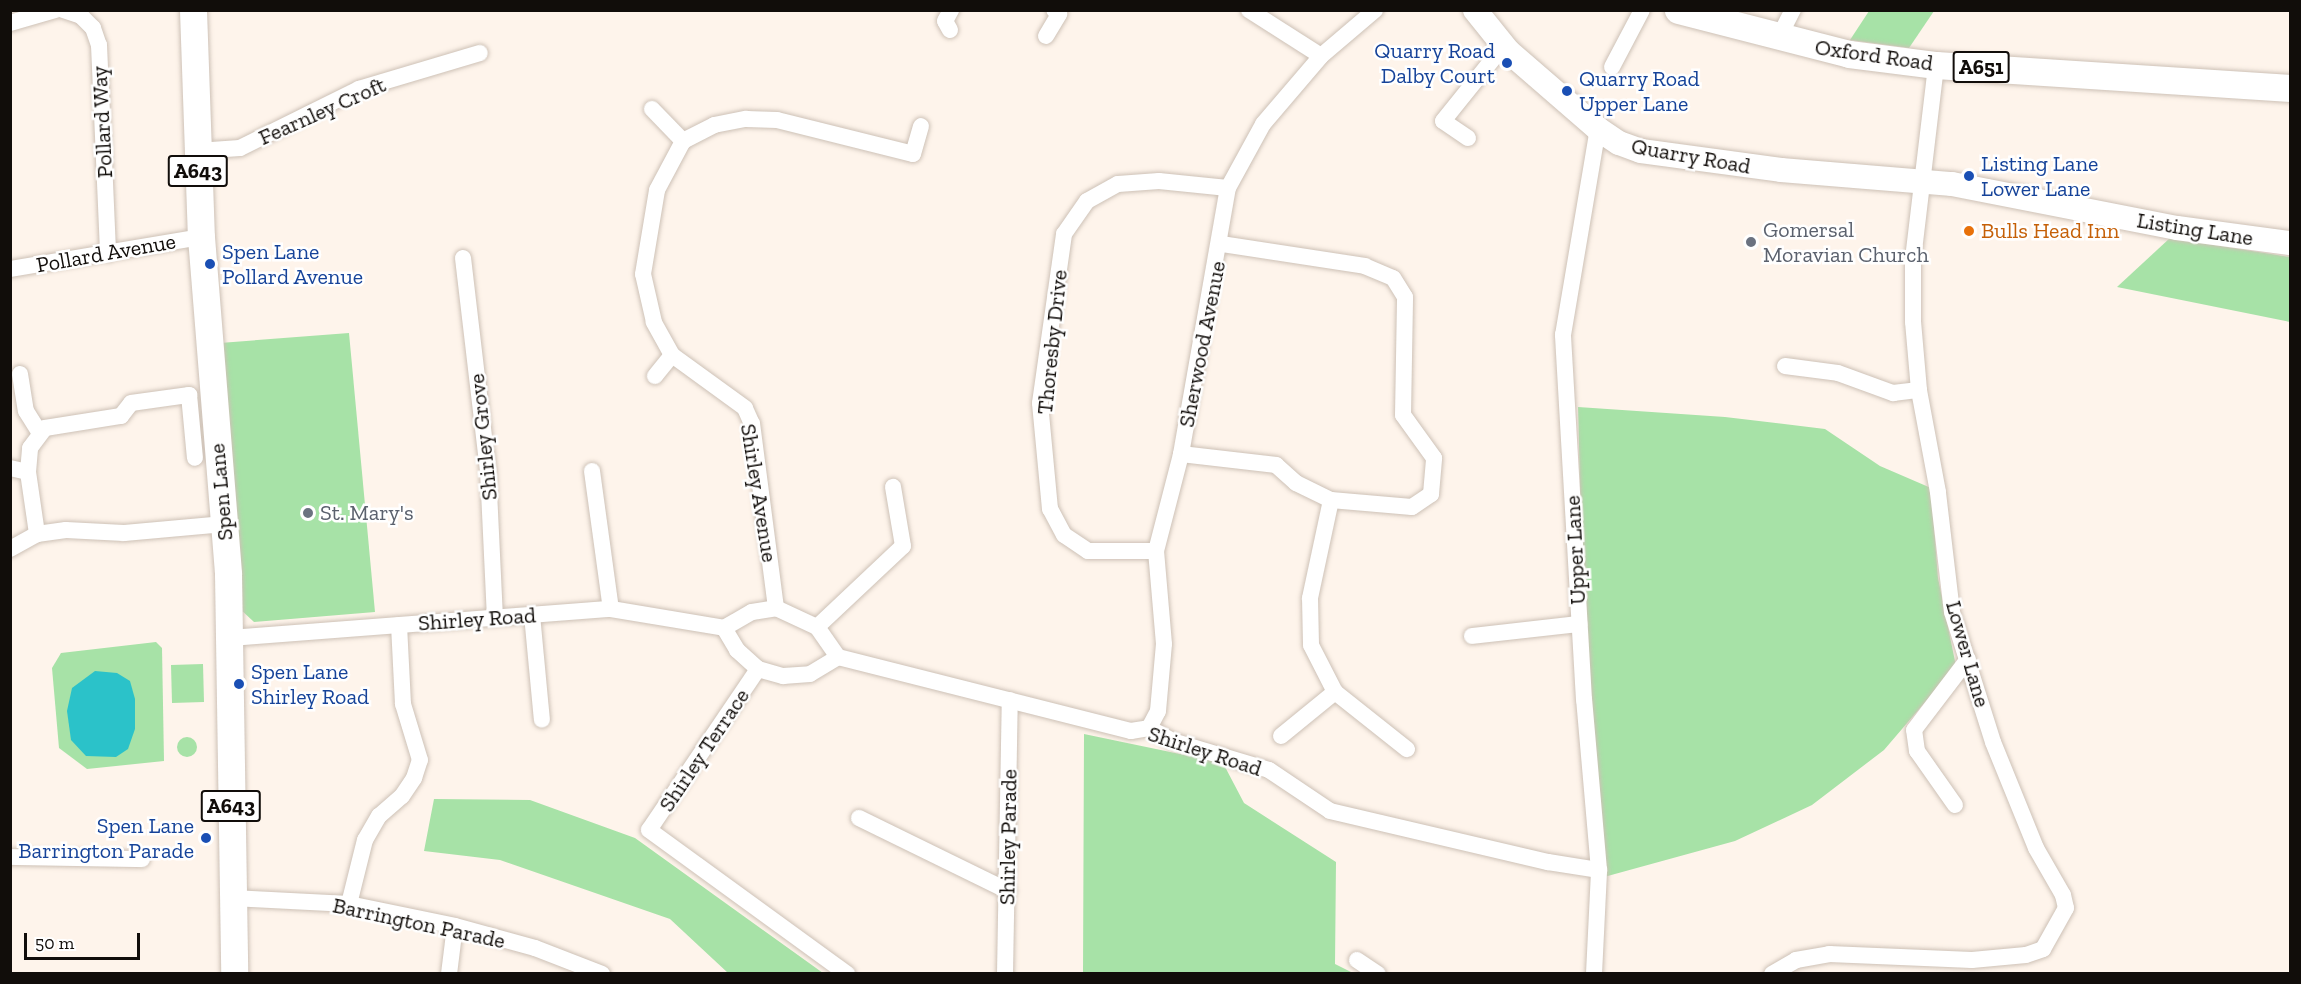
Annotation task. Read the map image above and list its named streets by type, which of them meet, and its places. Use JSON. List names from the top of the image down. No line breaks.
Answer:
{"streets":{"main road":["Oxford Road","A651","A643","Spen Lane"],"street":["Fearnley Croft","Pollard Way","Quarry Road","Listing Lane","Pollard Avenue","Thoresby Drive","Sherwood Avenue","Shirley Grove","Shirley Avenue","Upper Lane","Shirley Road","Lower Lane","Shirley Terrace","Shirley Parade","Barrington Parade"]},"crossings":[["Oxford Road","Lower Lane"],["Fearnley Croft","Spen Lane"],["Pollard Way","Pollard Avenue"],["Quarry Road","Listing Lane"],["Quarry Road","Upper Lane"],["Quarry Road","Lower Lane"],["Listing Lane","Lower Lane"],["Pollard Avenue","Spen Lane"],["Thoresby Drive","Sherwood Avenue"],["Sherwood Avenue","Shirley Road"],["Shirley Grove","Shirley Road"],["Spen Lane","Shirley Road"],["Spen Lane","Barrington Parade"],["Upper Lane","Shirley Road"],["Shirley Road","Shirley Parade"]],"places":["Quarry Road Dalby Court","Quarry Road Upper Lane","Listing Lane Lower Lane","Bulls Head Inn","Gomersal Moravian Church","Spen Lane Pollard Avenue","St. Mary's","Spen Lane Shirley Road","Spen Lane Barrington Parade"],"scale_bar":"50 m"}
